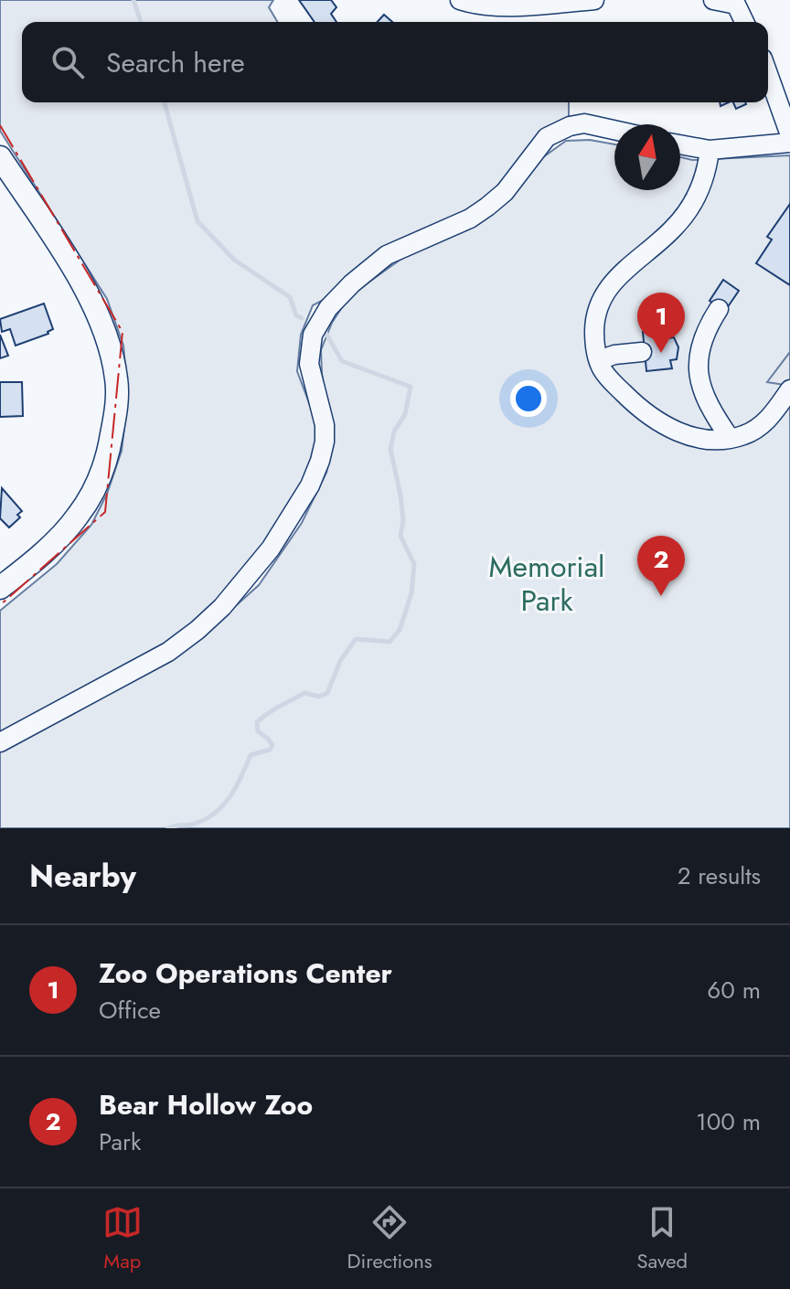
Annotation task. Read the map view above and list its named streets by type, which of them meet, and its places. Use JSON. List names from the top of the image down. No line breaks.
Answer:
{"parks":["Memorial Park"],"north":"top","page":{"search":"Search here","pins":["1","2"],"heading":["Nearby","2 results"],"list":[{"mark":"1","name":"Zoo Operations Center","note":"Office","value":"60 m"},{"mark":"2","name":"Bear Hollow Zoo","note":"Park","value":"100 m"}],"nav":["Map","Directions","Saved"]}}
